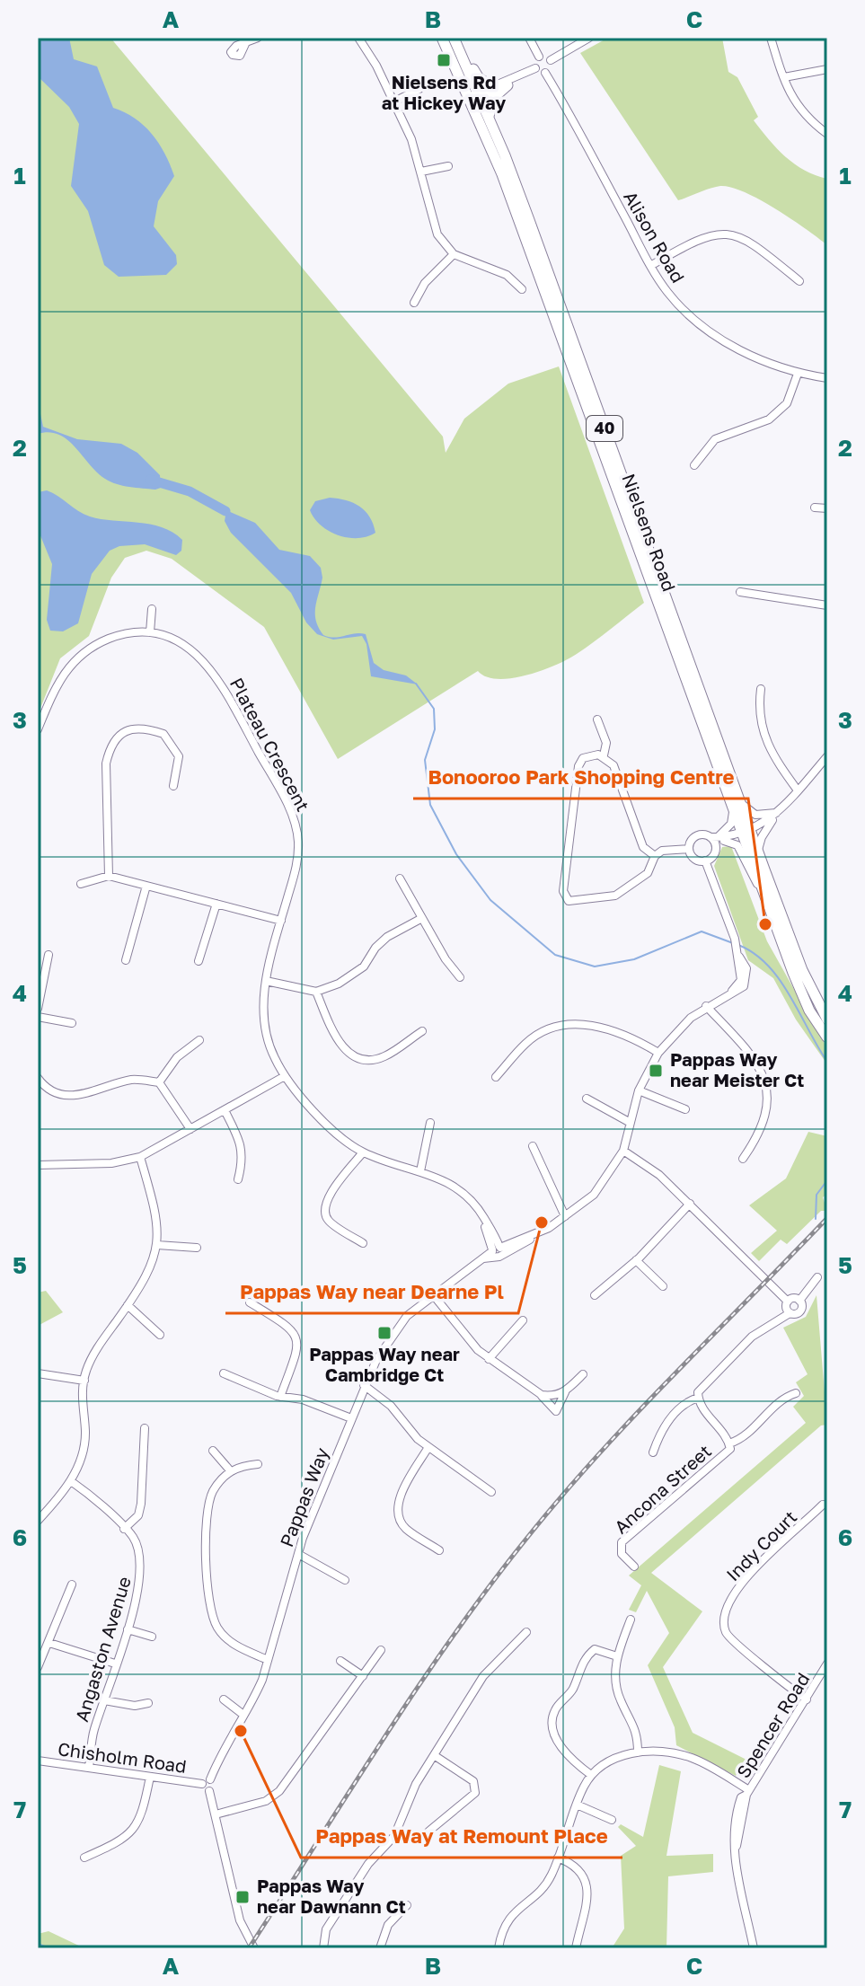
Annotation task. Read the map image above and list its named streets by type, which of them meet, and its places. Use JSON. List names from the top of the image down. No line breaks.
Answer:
{"streets":{"main road":["40","Nielsens Road"],"street":["Alison Road","Plateau Crescent","Ancona Street","Pappas Way","Indy Court","Angaston Avenue","Spencer Road","Chisholm Road"]},"crossings":[["Plateau Crescent","Pappas Way"],["Pappas Way","Chisholm Road"],["Indy Court","Spencer Road"],["Angaston Avenue","Chisholm Road"]],"places":{"transit":["Nielsens Rd at Hickey Way","Pappas Way near Meister Ct","Pappas Way near Cambridge Ct","Pappas Way near Dawnann Ct"],"other":["Bonooroo Park Shopping Centre","Pappas Way near Dearne Pl","Pappas Way at Remount Place"]},"grid":{"columns":["A","B","C"],"rows":["1","2","3","4","5","6","7"]}}
